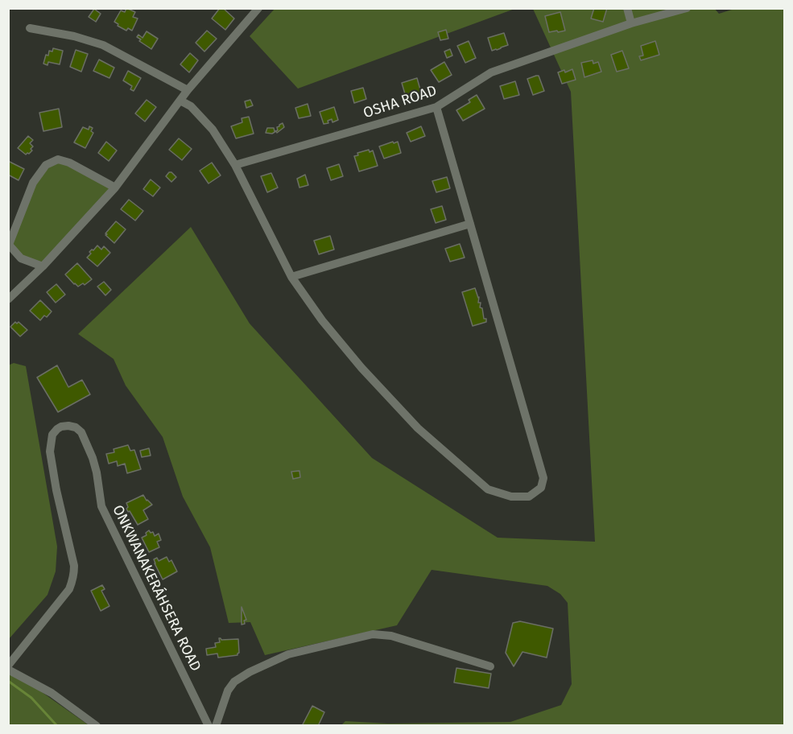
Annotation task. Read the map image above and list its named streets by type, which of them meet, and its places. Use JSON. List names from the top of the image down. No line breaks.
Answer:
{"streets":{"street":["OSHA ROAD","ONKWANAKERÁHSERA ROAD"]}}
